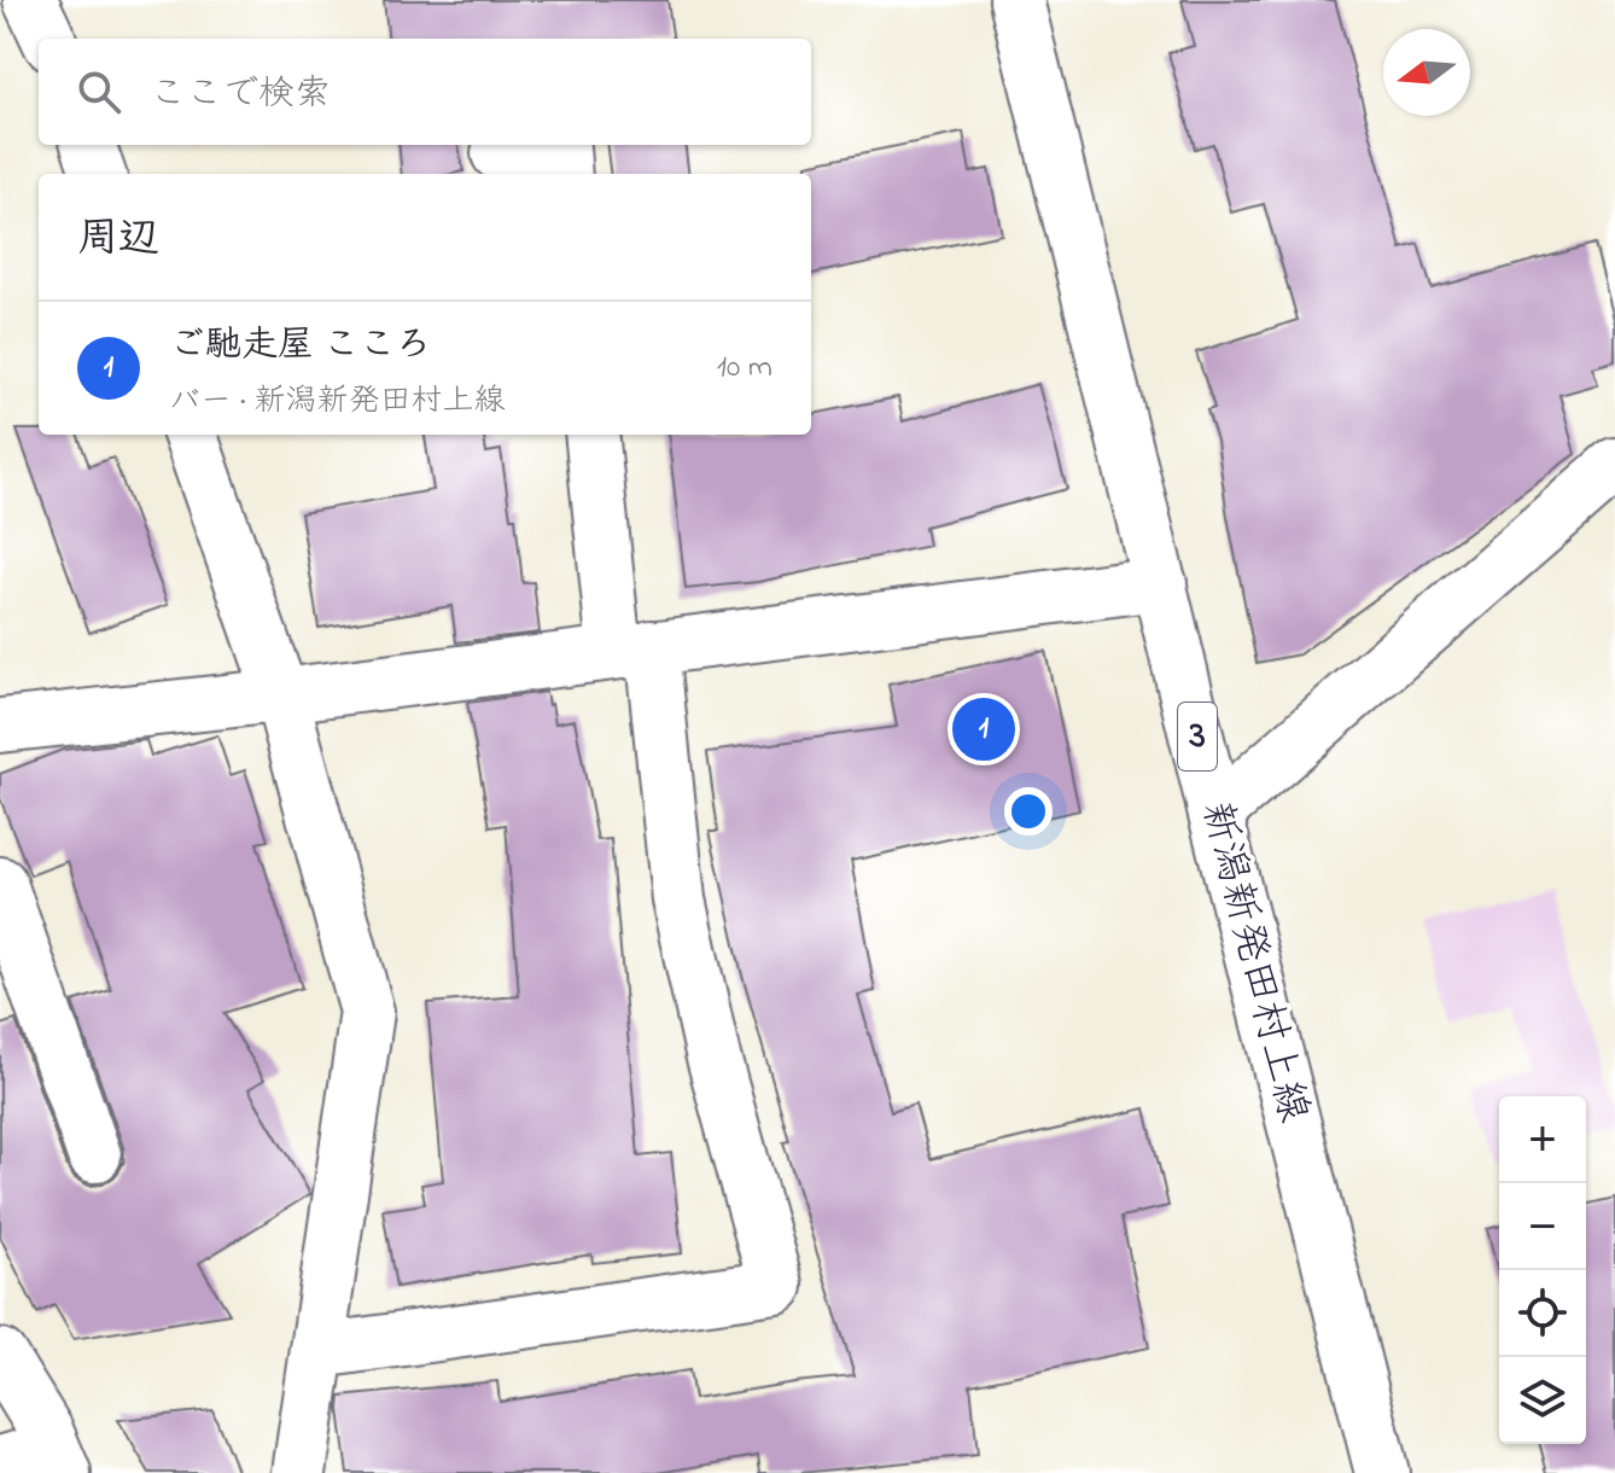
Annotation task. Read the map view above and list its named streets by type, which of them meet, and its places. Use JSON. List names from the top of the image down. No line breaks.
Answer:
{"streets":{"street":["3","新潟新発田村上線"]},"north":"left","page":{"search":"ここで検索","heading":"周辺","list":[{"mark":"1","name":"ご馳走屋 こころ","note":"バー · 新潟新発田村上線","value":"10 m"}],"pins":"1","map_buttons":["+","−"]}}
